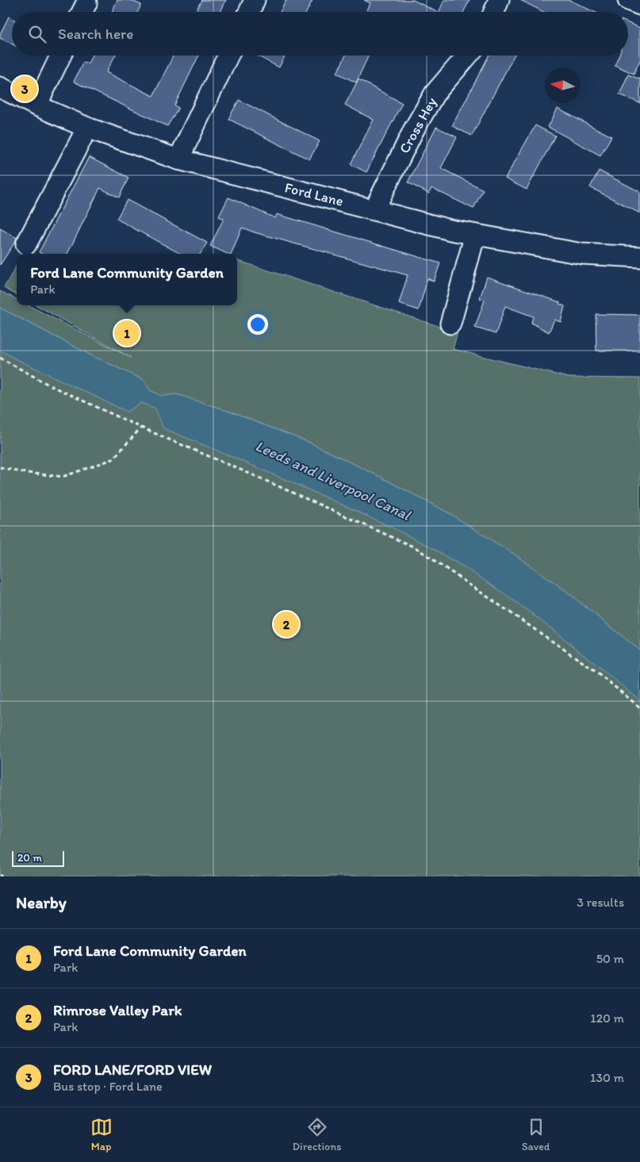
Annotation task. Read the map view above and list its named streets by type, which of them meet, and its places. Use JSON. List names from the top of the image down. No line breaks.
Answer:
{"streets":{"street":["Cross Hey","Ford Lane"]},"crossings":[["Cross Hey","Ford Lane"]],"water":["Leeds and Liverpool Canal"],"scale_bar":"20 m","north":"left","page":{"search":"Search here","pins":["3","1","2"],"popup":["Ford Lane Community Garden","Park"],"scale":"20 m","heading":["Nearby","3 results"],"list":[{"mark":"1","name":"Ford Lane Community Garden","note":"Park","value":"50 m"},{"mark":"2","name":"Rimrose Valley Park","note":"Park","value":"120 m"},{"mark":"3","name":"FORD LANE/FORD VIEW","note":"Bus stop · Ford Lane","value":"130 m"}],"nav":["Map","Directions","Saved"]}}
